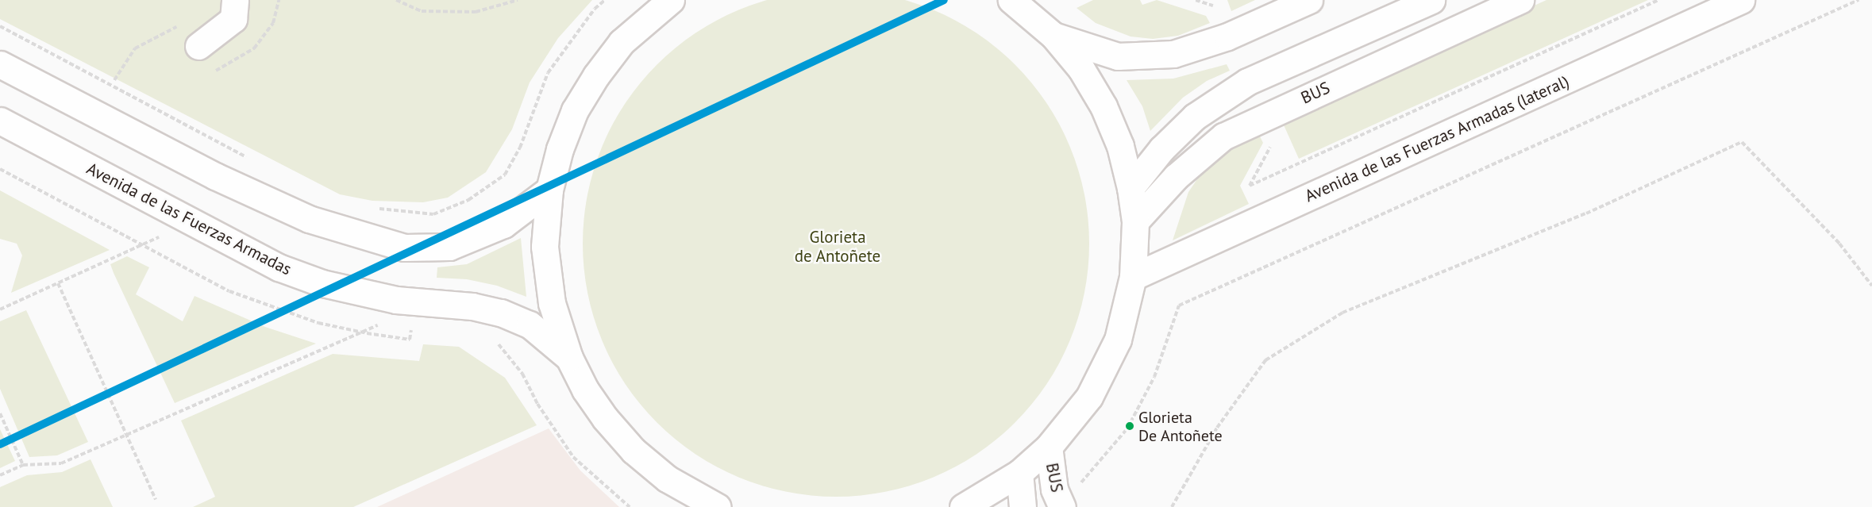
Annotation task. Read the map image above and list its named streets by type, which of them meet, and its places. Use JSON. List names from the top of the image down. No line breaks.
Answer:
{"streets":{"street":["BUS","Avenida de las Fuerzas Armadas (lateral)","Avenida de las Fuerzas Armadas"]},"parks":["Glorieta de Antoñete"],"places":["Glorieta De Antoñete"]}
